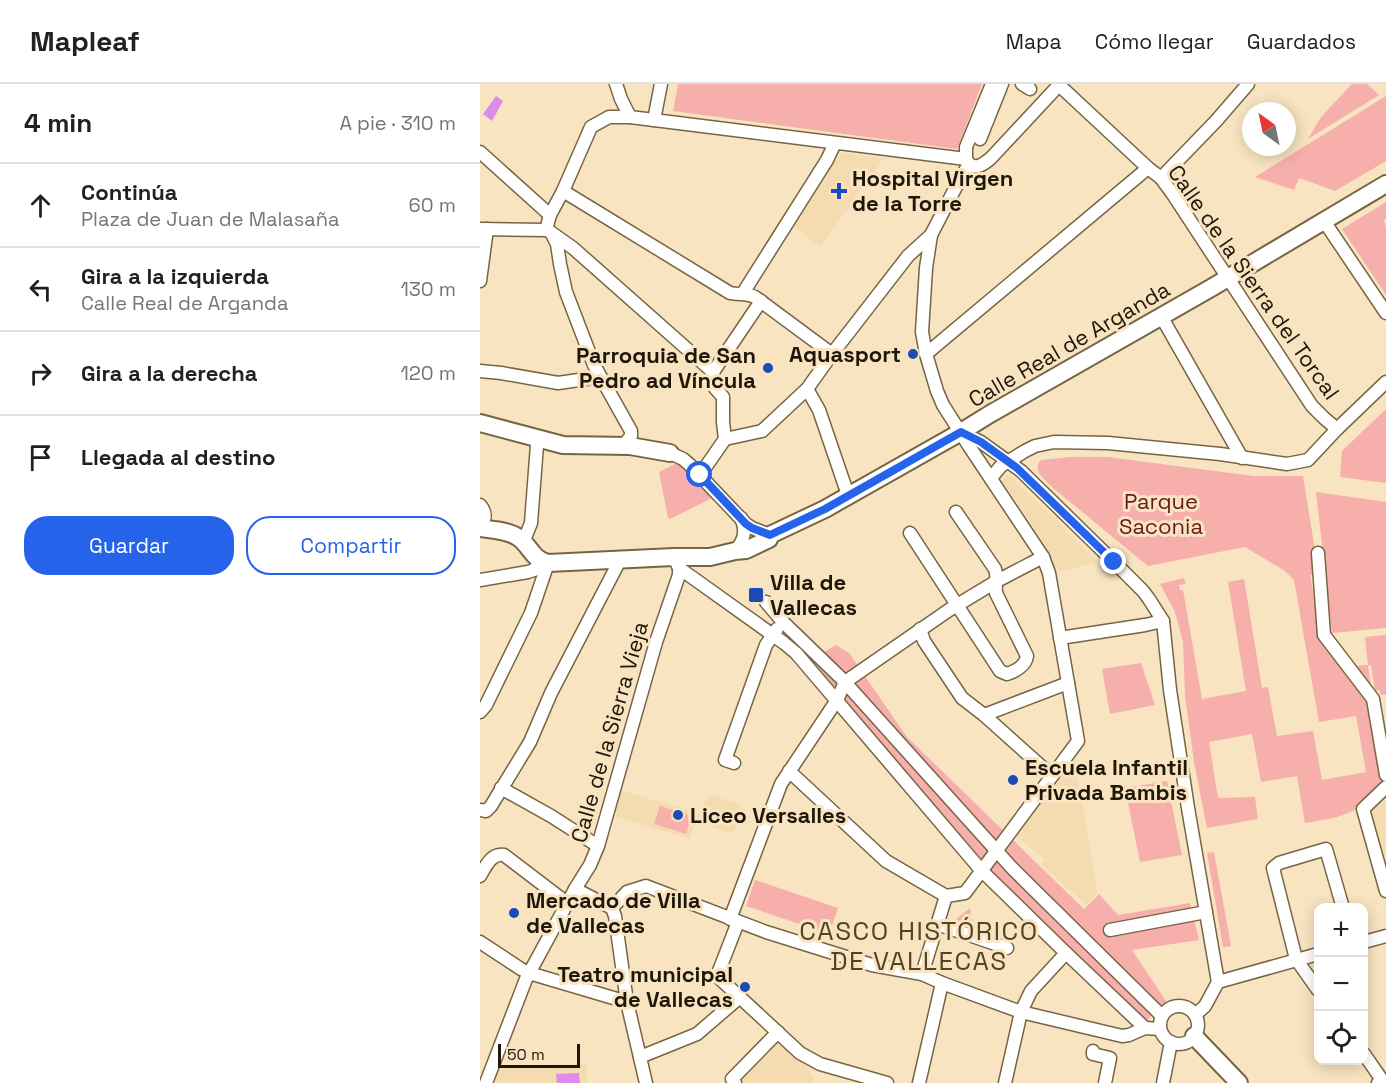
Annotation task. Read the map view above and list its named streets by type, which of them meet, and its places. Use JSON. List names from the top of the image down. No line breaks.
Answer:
{"streets":{"street":["Calle de la Sierra del Torcal","Calle Real de Arganda","Calle de la Sierra Vieja"]},"crossings":[["Calle de la Sierra del Torcal","Calle Real de Arganda"],["Calle Real de Arganda","Calle de la Sierra Vieja"]],"districts":["CASCO HISTÓRICO DE VALLECAS"],"parks":["Parque Saconia"],"places":{"health":["Hospital Virgen de la Torre"],"other":["Aquasport","Parroquia de San Pedro ad Víncula","Escuela Infantil Privada Bambis","Liceo Versalles","Mercado de Villa de Vallecas","Teatro municipal de Vallecas"],"transit":["Villa de Vallecas"]},"scale_bar":"50 m","north":"top left","page":{"header":"Mapleaf","nav":["Mapa","Cómo llegar","Guardados"],"heading":["4 min","A pie · 310 m"],"list":[["Continúa","Plaza de Juan de Malasaña","60 m"],["Gira a la izquierda","Calle Real de Arganda","130 m"],["Gira a la derecha","120 m"],"Llegada al destino"],"buttons":["Guardar","Compartir"],"map_buttons":["+","−"],"scale":"50 m"}}
